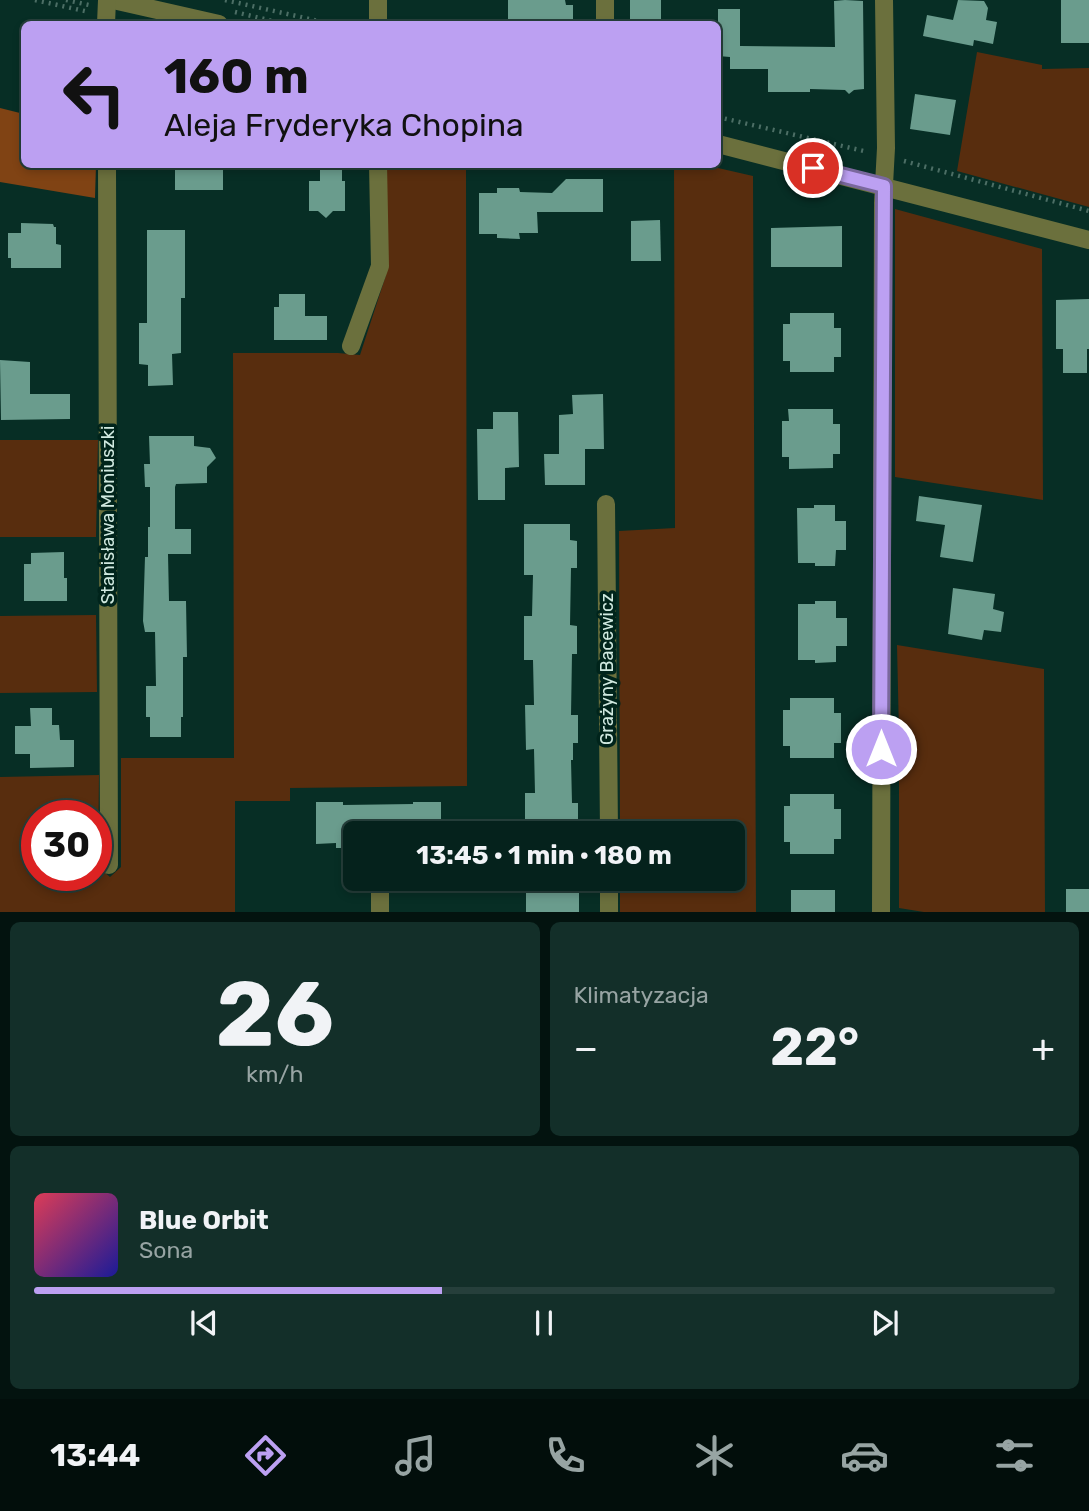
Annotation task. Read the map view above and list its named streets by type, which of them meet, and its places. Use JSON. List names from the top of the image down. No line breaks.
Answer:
{"streets":{"street":["Stanisława Moniuszki","Grażyny Bacewicz"]},"page":{"turn":["160 m","Aleja Fryderyka Chopina"],"limit":"30","trip":"13:45 · 1 min · 180 m","tile":[["26","km/h"],"Klimatyzacja"],"heat":["−","22°","+"],"song":["Blue Orbit","Sona"],"tabs":"13:44"}}
